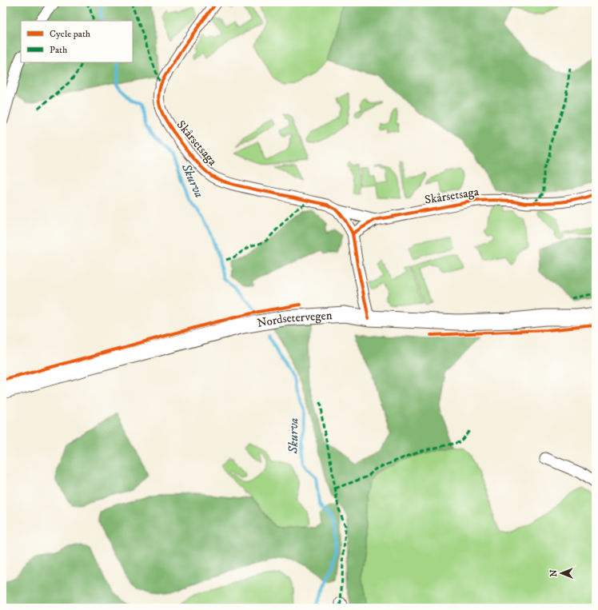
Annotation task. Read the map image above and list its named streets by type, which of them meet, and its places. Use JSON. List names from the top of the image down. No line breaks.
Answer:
{"streets":{"main road":["Nordsetervegen"],"street":["Skårsetsaga"]},"crossings":[["Skårsetsaga","Nordsetervegen"]],"water":["Skurva"],"legend":["Cycle path","Path"],"north":"left"}
